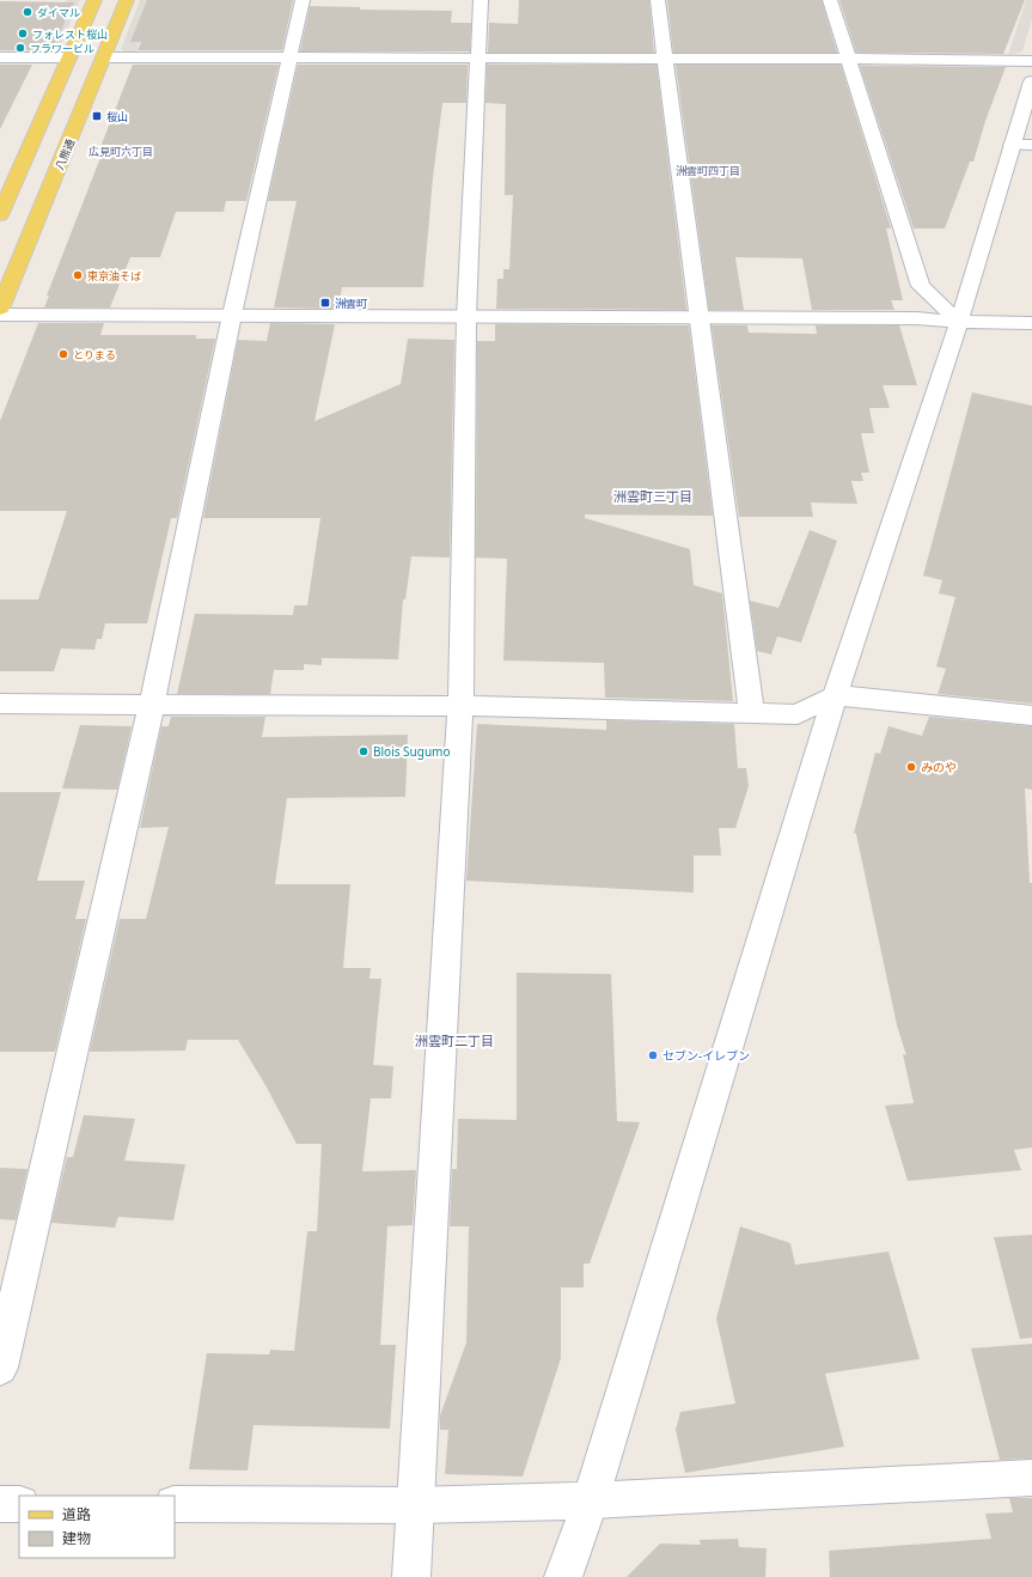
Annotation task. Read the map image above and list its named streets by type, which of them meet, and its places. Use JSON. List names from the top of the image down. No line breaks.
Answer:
{"streets":{"main road":["八熊通"]},"districts":["広見町六丁目","洲雲町四丁目","洲雲町三丁目","洲雲町二丁目"],"places":{"other":["ダイマル","フォレスト桜山","フラワービル","東京油そば","とりまる","Blois Sugumo","みのや","セブン-イレブン"],"transit":["桜山","洲雲町"]},"legend":["道路","建物"]}
